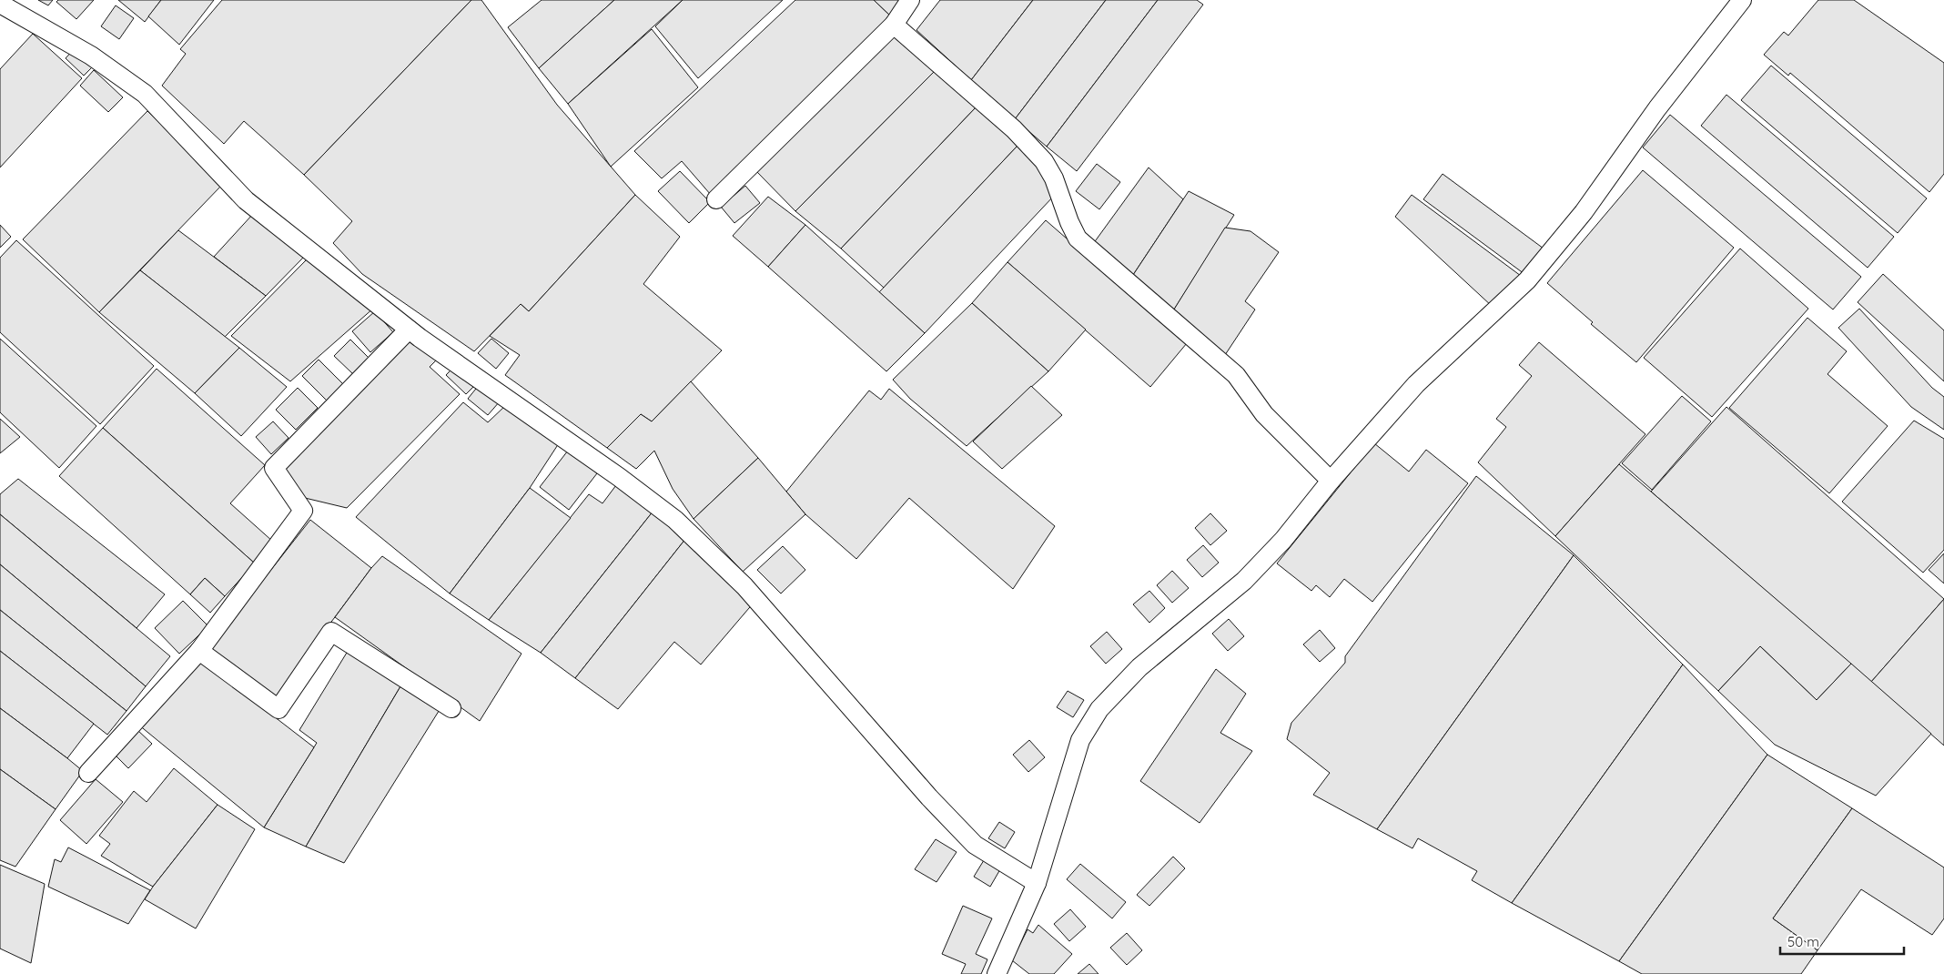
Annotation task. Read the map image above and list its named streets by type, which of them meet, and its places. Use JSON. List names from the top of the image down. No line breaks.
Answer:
{"scale_bar":"50 m"}
